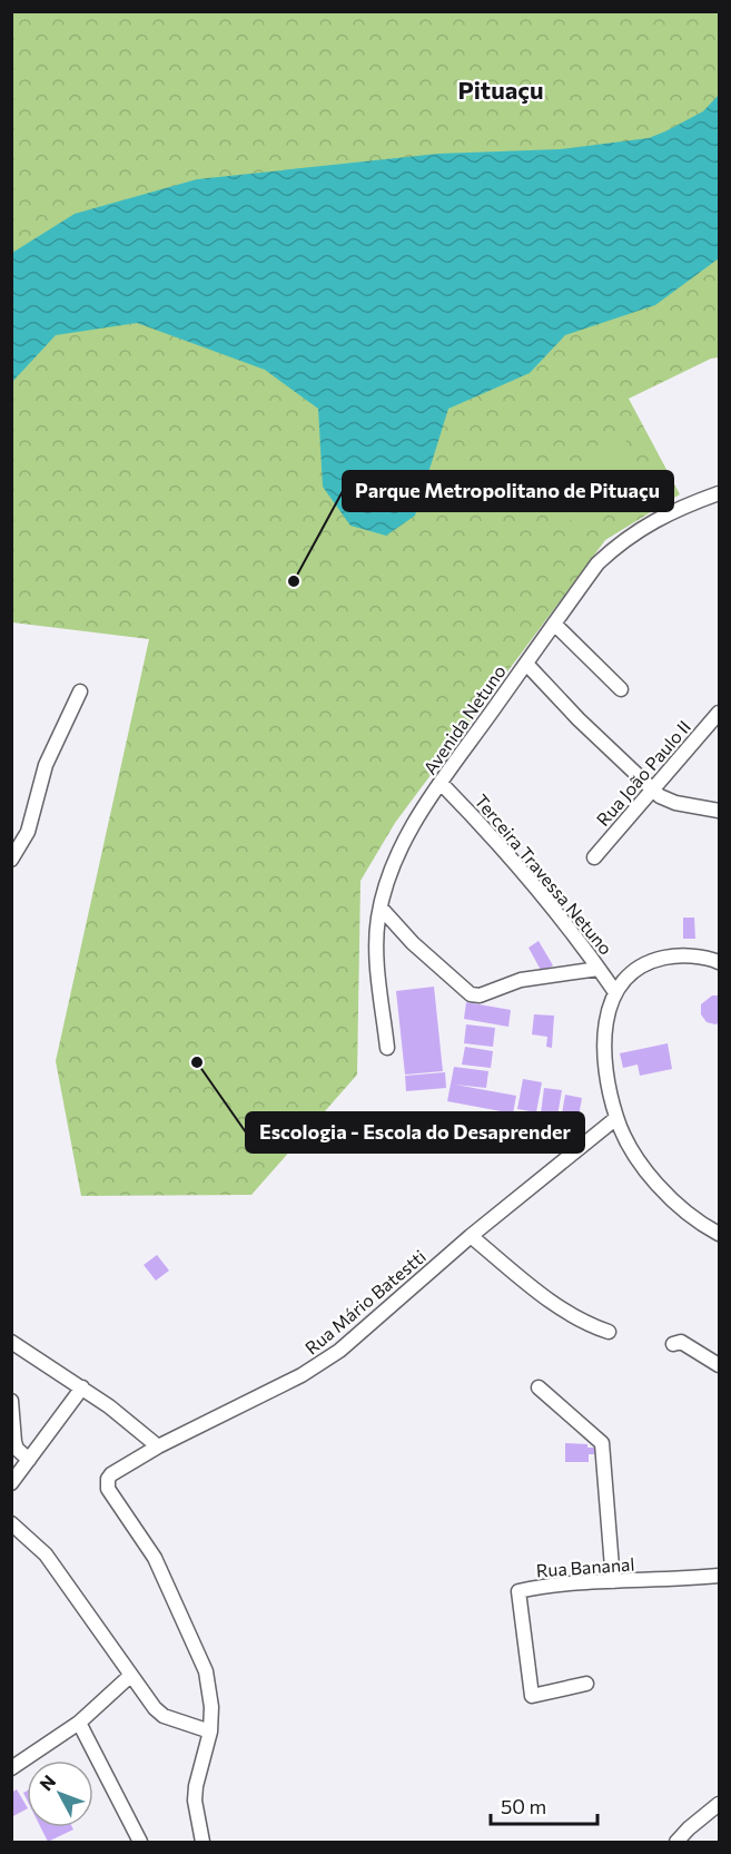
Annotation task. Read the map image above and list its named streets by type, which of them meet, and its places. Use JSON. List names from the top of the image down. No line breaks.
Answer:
{"streets":{"street":["Avenida Netuno","Rua João Paulo II","Terceira Travessa Netuno","Rua Mário Batestti","Rua Bananal"]},"crossings":[["Avenida Netuno","Terceira Travessa Netuno"]],"districts":["Pituaçu"],"places":["Parque Metropolitano de Pituaçu","Escologia - Escola do Desaprender"],"scale_bar":"50 m","north":"top left"}
